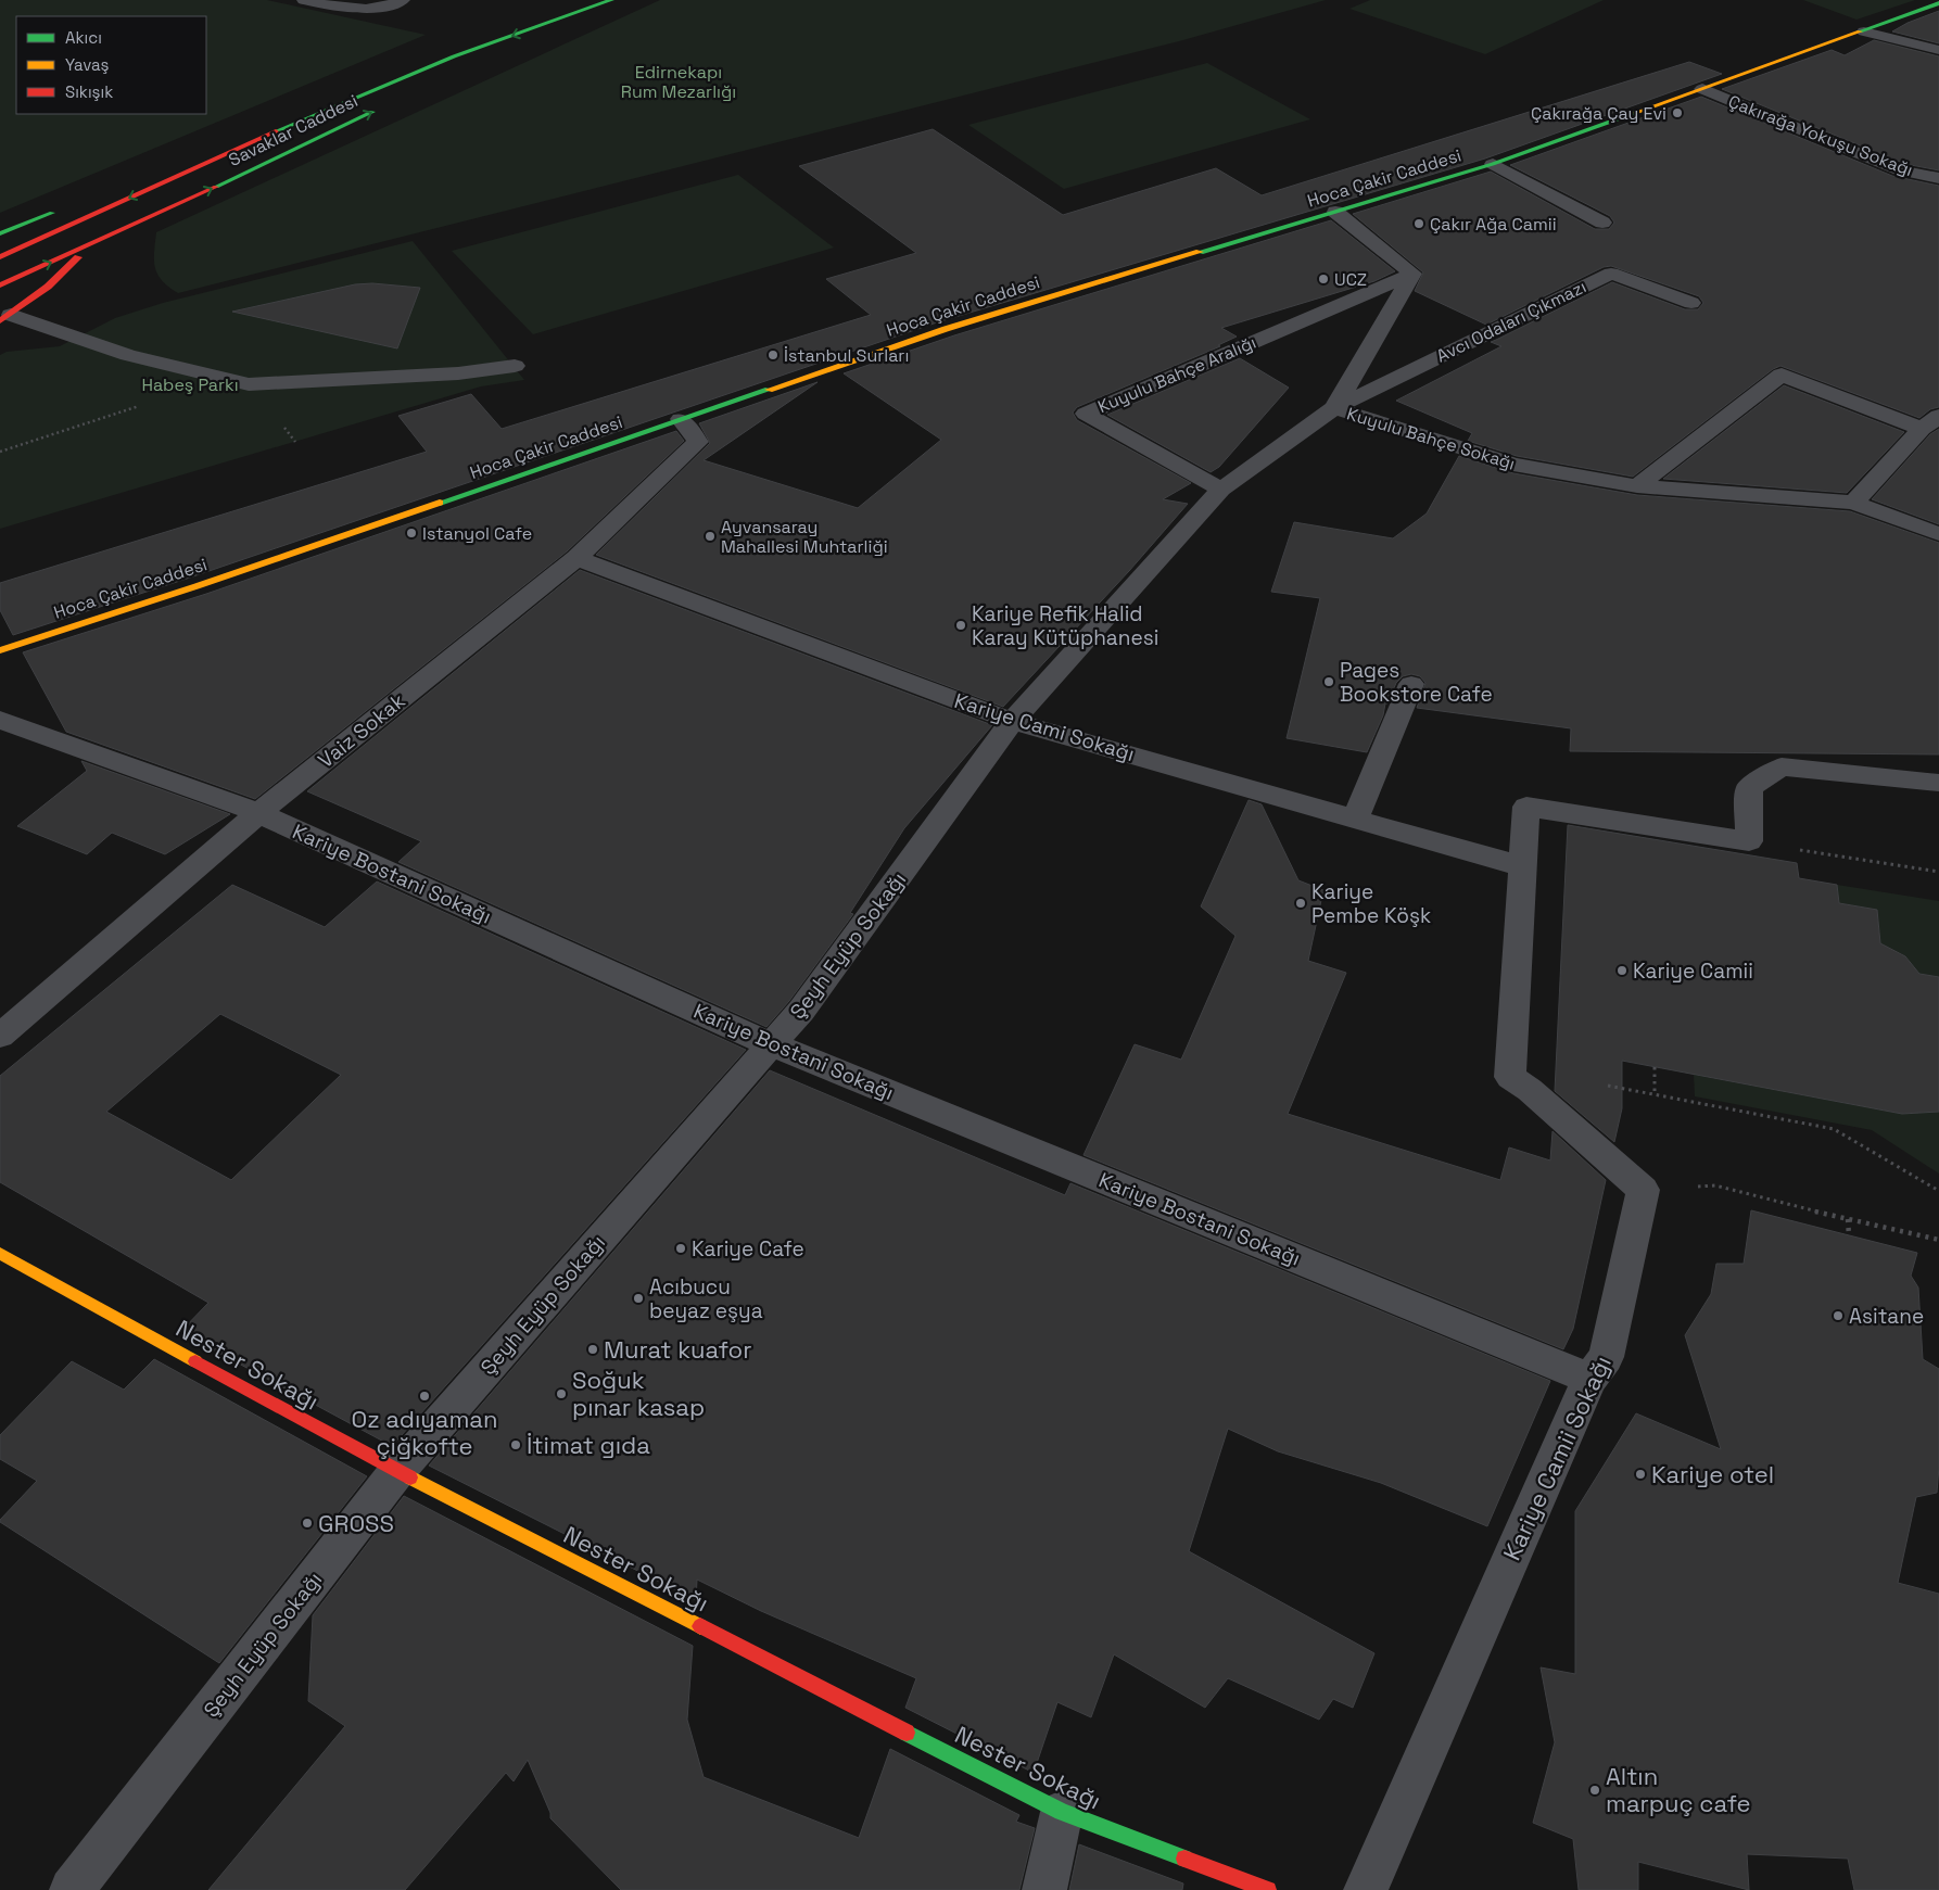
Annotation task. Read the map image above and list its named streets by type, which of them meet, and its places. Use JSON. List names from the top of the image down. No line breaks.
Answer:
{"streets":{"street":["Savaklar Caddesi","Çakırağa Yokuşu Sokağı","Hoca Çakir Caddesi","Avcı Odaları Çıkmazı","Kuyulu Bahçe Aralığı","Kuyulu Bahçe Sokağı","Kariye Cami Sokağı","Vaiz Sokak","Kariye Bostani Sokağı","Şeyh Eyüp Sokağı","Nester Sokağı","Kariye Camii Sokağı"]},"crossings":[["Çakırağa Yokuşu Sokağı","Hoca Çakir Caddesi"],["Hoca Çakir Caddesi","Vaiz Sokak"],["Avcı Odaları Çıkmazı","Kuyulu Bahçe Sokağı"],["Kuyulu Bahçe Aralığı","Kuyulu Bahçe Sokağı"],["Kuyulu Bahçe Sokağı","Kariye Cami Sokağı"],["Kuyulu Bahçe Sokağı","Şeyh Eyüp Sokağı"],["Kariye Cami Sokağı","Vaiz Sokak"],["Kariye Cami Sokağı","Şeyh Eyüp Sokağı"],["Vaiz Sokak","Kariye Bostani Sokağı"],["Kariye Bostani Sokağı","Şeyh Eyüp Sokağı"],["Kariye Bostani Sokağı","Kariye Camii Sokağı"],["Şeyh Eyüp Sokağı","Nester Sokağı"]],"parks":["Edirnekapı Rum Mezarlığı","Habeş Parkı"],"places":["Çakırağa Çay Evi","Çakır Ağa Camii","UCZ","İstanbul Surları","Istanyol Cafe","Ayvansaray Mahallesi Muhtarliği","Kariye Refik Halid Karay Kütüphanesi","Pages Bookstore Cafe","Kariye Pembe Köşk","Kariye Camii","Kariye Cafe","Acıbucu beyaz eşya","Asitane","Murat kuafor","Soğuk pınar kasap","Oz adıyaman çiğkofte","İtimat gıda","Kariye otel","GROSS","Altın marpuç cafe"],"legend":["Akıcı","Yavaş","Sıkışık"]}
